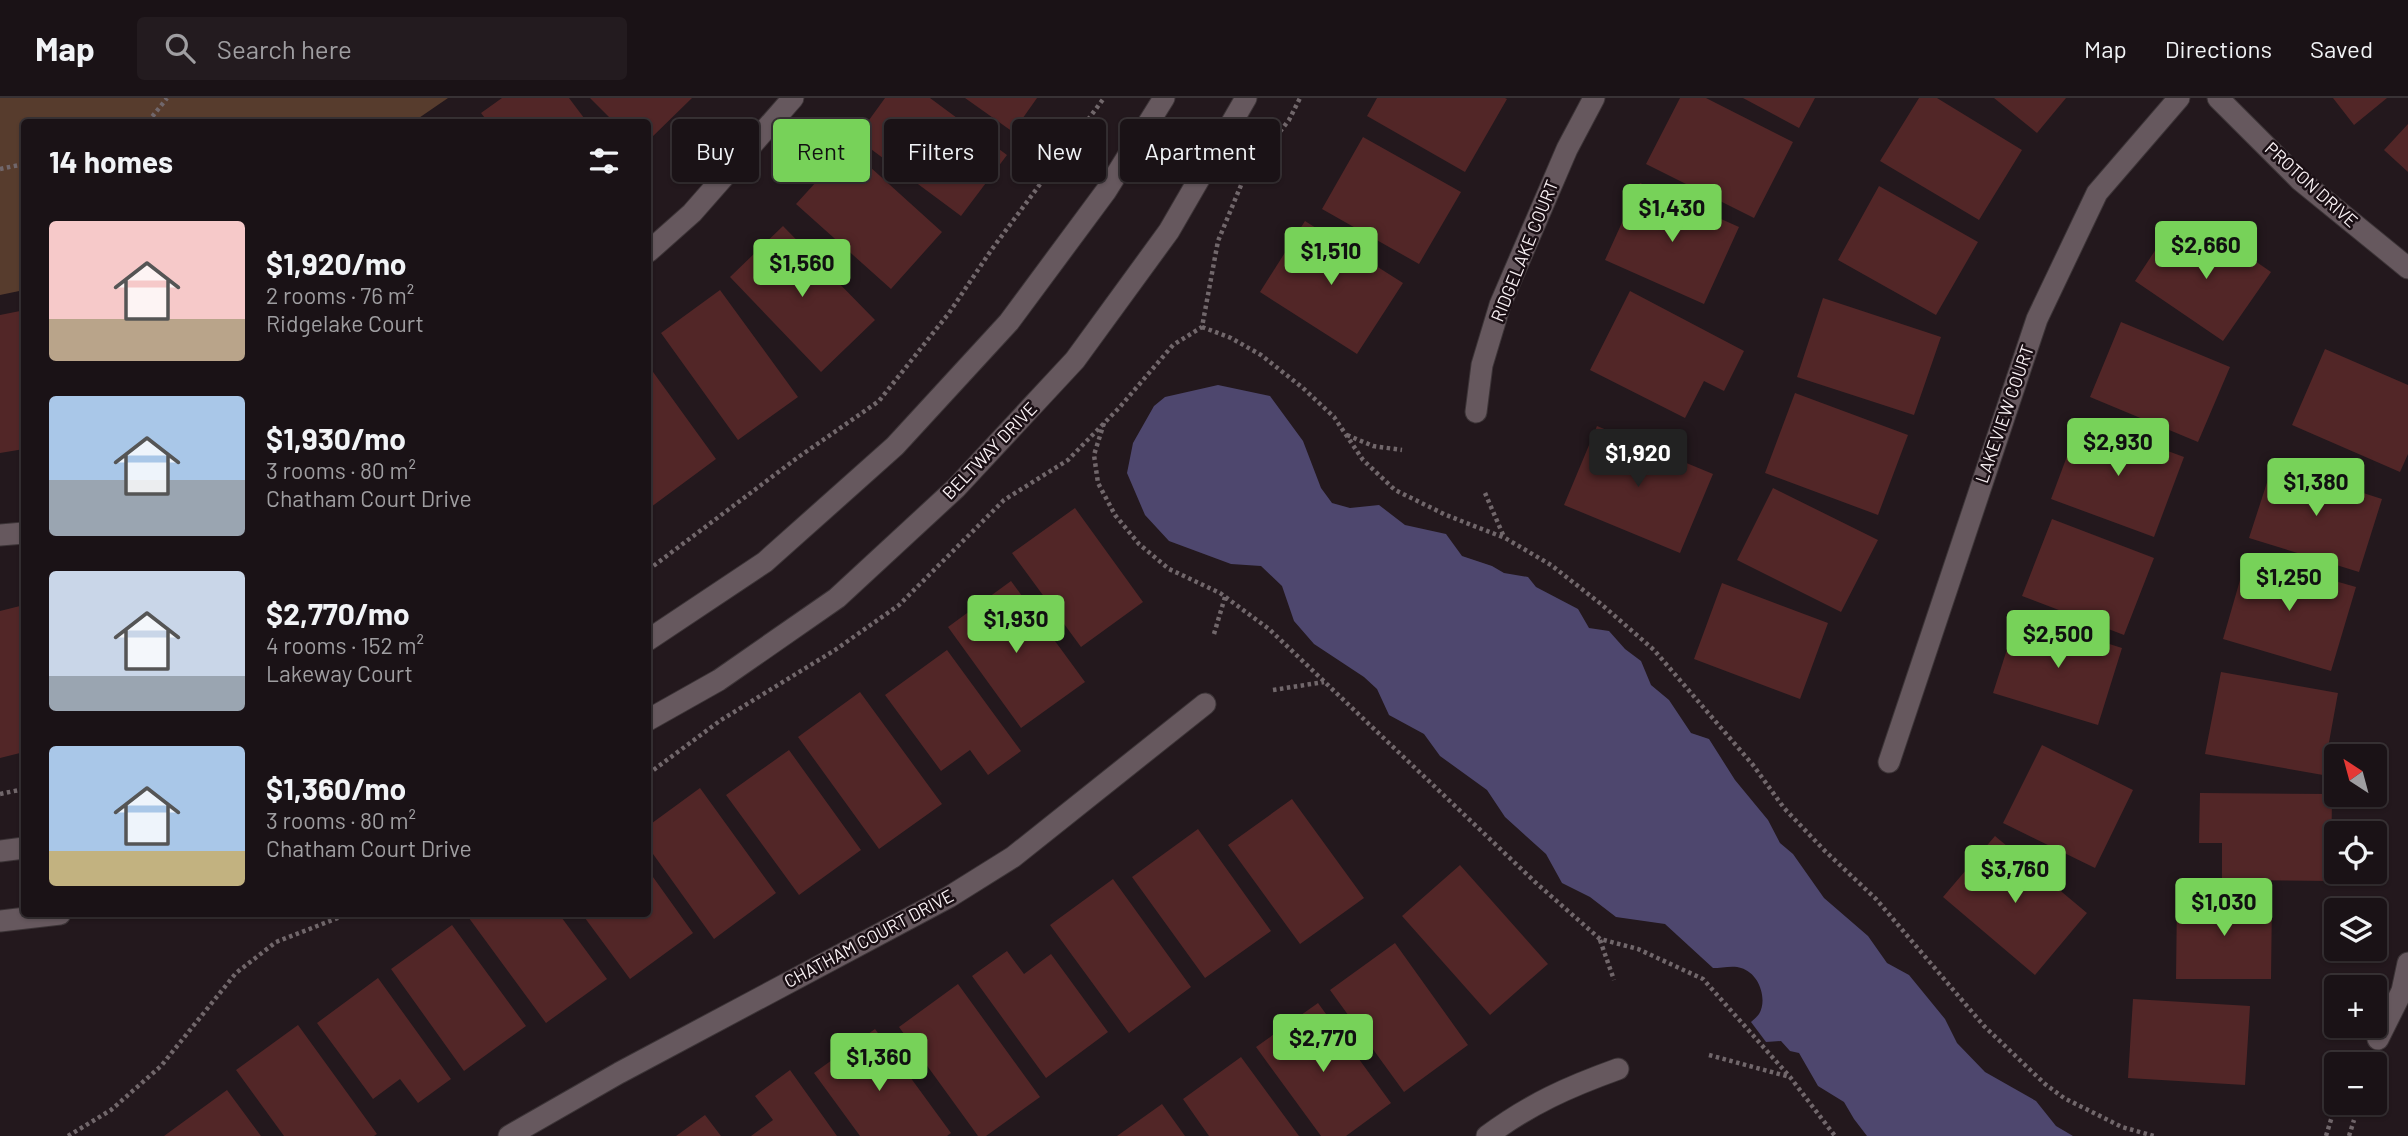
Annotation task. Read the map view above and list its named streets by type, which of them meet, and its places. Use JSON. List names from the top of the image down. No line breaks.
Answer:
{"streets":{"street":["PROTON DRIVE","RIDGELAKE COURT","LAKEVIEW COURT","BELTWAY DRIVE","CHATHAM COURT DRIVE"]},"north":"top left","page":{"header":"Map","search":"Search here","nav":["Map","Directions","Saved"],"chip":["Buy","Rent","Filters","New","Apartment"],"heading":"14 homes","price":["$1,430","$2,660","$1,510","$1,560","$2,930","$1,920","$1,380","$1,250","$1,930","$2,500","$3,760","$1,030","$2,770","$1,360"],"list":[{"name":"$1,920/mo","note":"2 rooms · 76 m² · Ridgelake Court"},{"name":"$1,930/mo","note":"3 rooms · 80 m² · Chatham Court Drive"},{"name":"$2,770/mo","note":"4 rooms · 152 m² · Lakeway Court"},{"name":"$1,360/mo","note":"3 rooms · 80 m² · Chatham Court Drive"}],"map_buttons":["+","−"]}}
